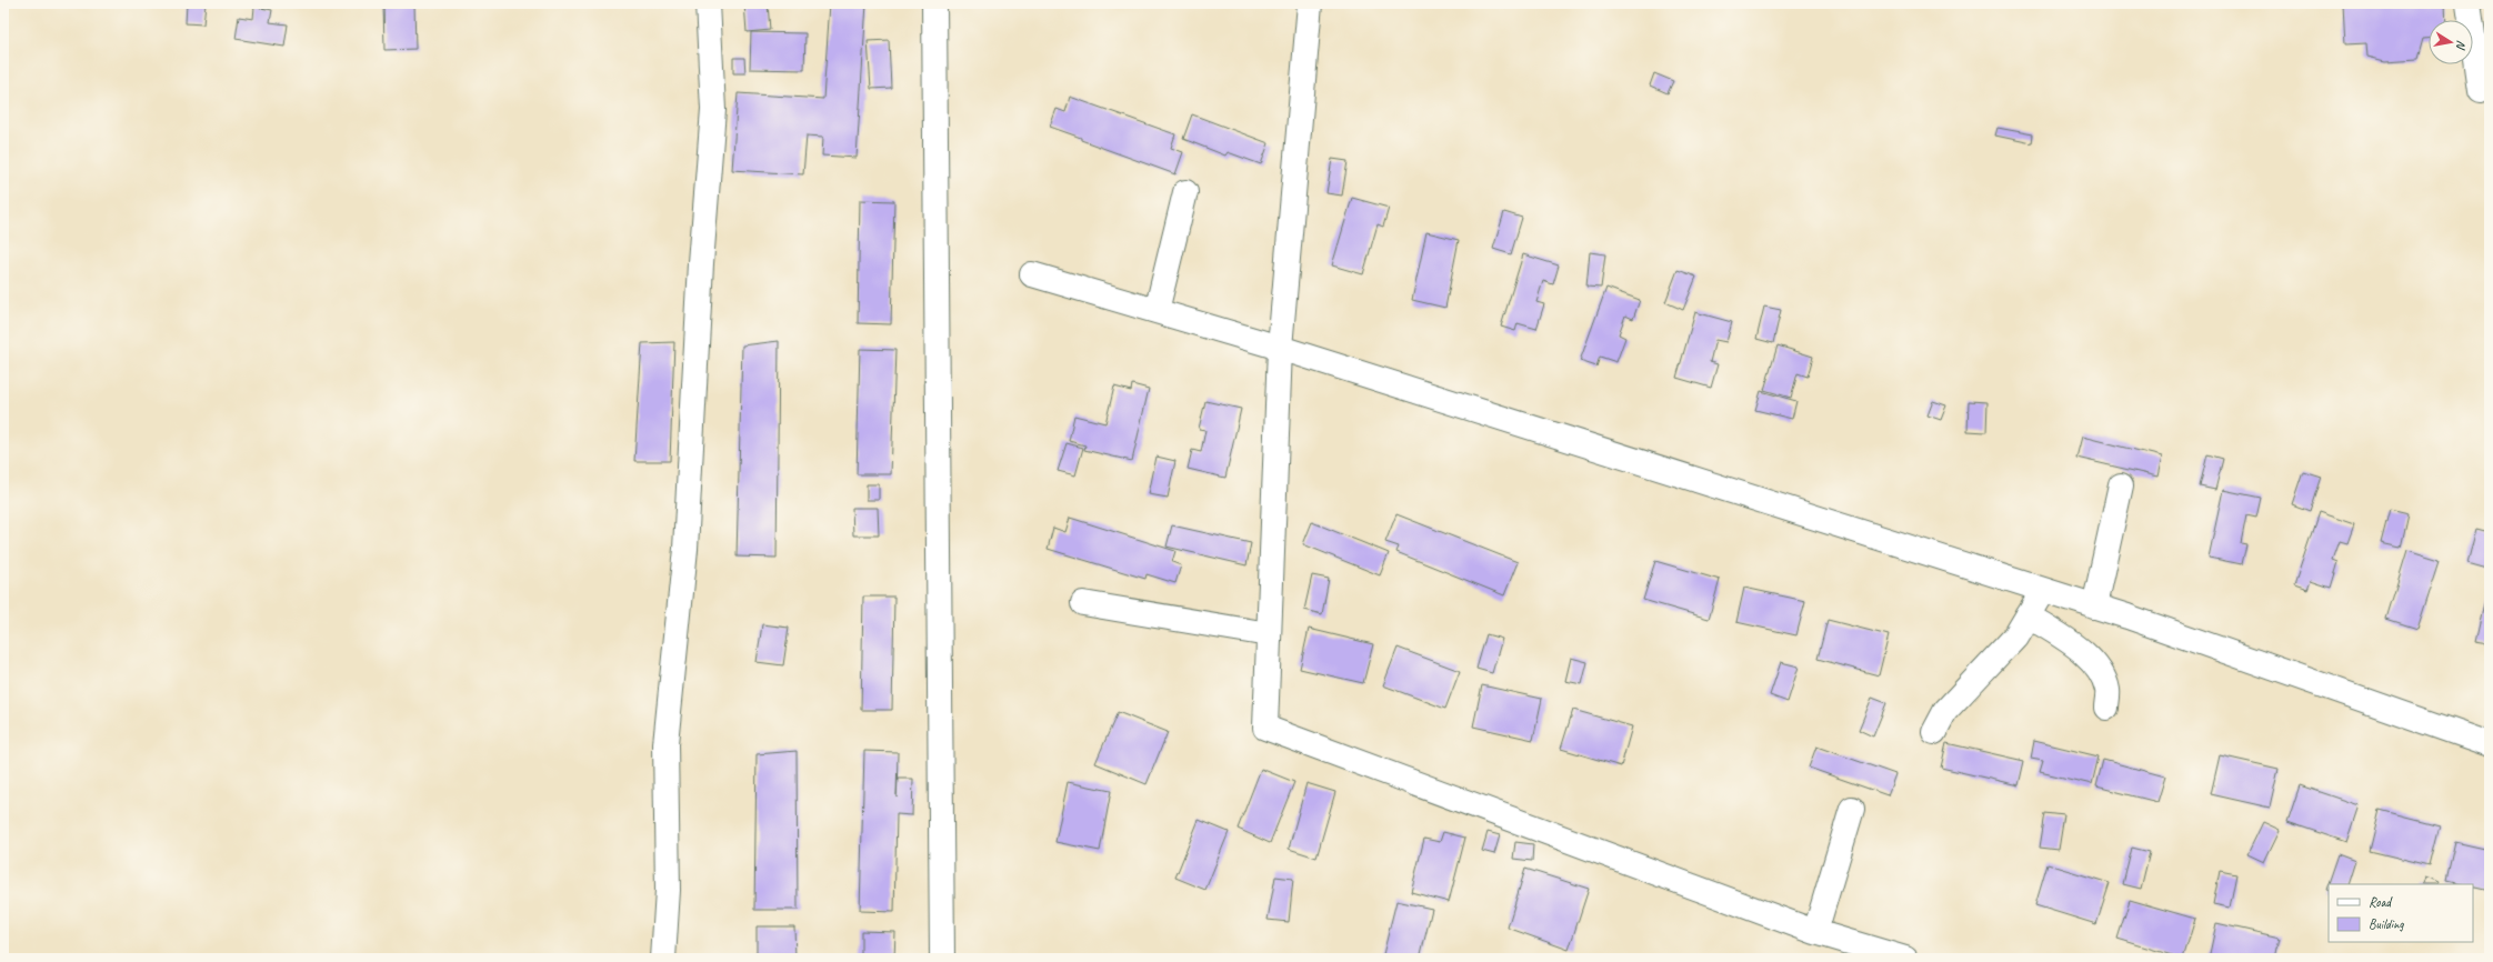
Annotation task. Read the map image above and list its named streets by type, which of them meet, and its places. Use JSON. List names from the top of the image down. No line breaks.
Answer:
{"legend":["Road","Building"],"north":"right"}
